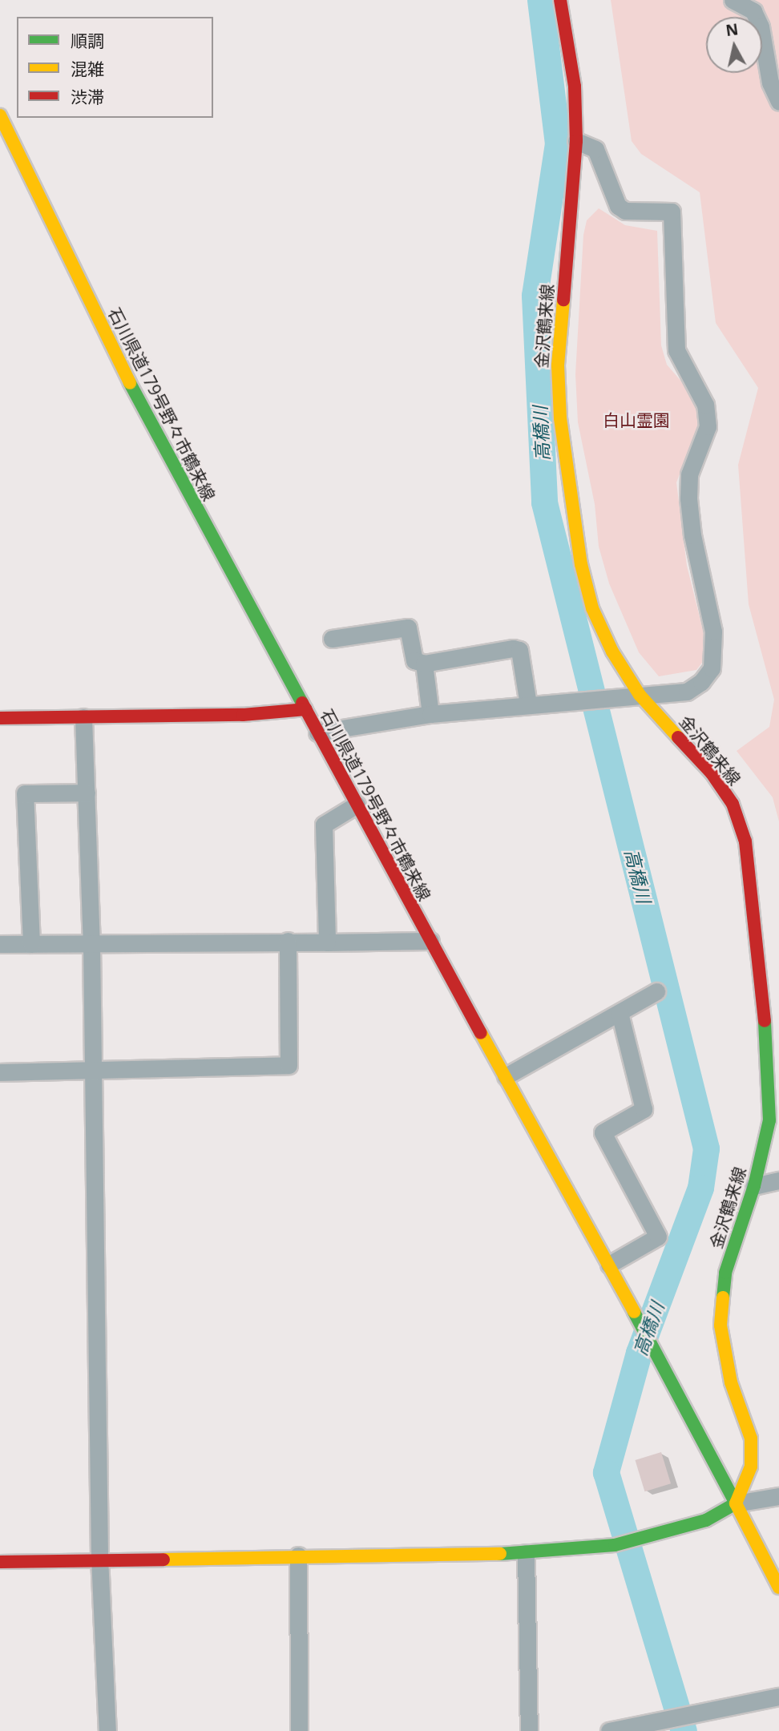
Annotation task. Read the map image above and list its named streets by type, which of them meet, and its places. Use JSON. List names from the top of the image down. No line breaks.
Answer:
{"streets":{"main road":["金沢鶴来線","石川県道179号野々市鶴来線"]},"crossings":[["金沢鶴来線","石川県道179号野々市鶴来線"]],"water":["高橋川"],"parks":["白山霊園"],"legend":["順調","混雑","渋滞"],"north":"top"}
